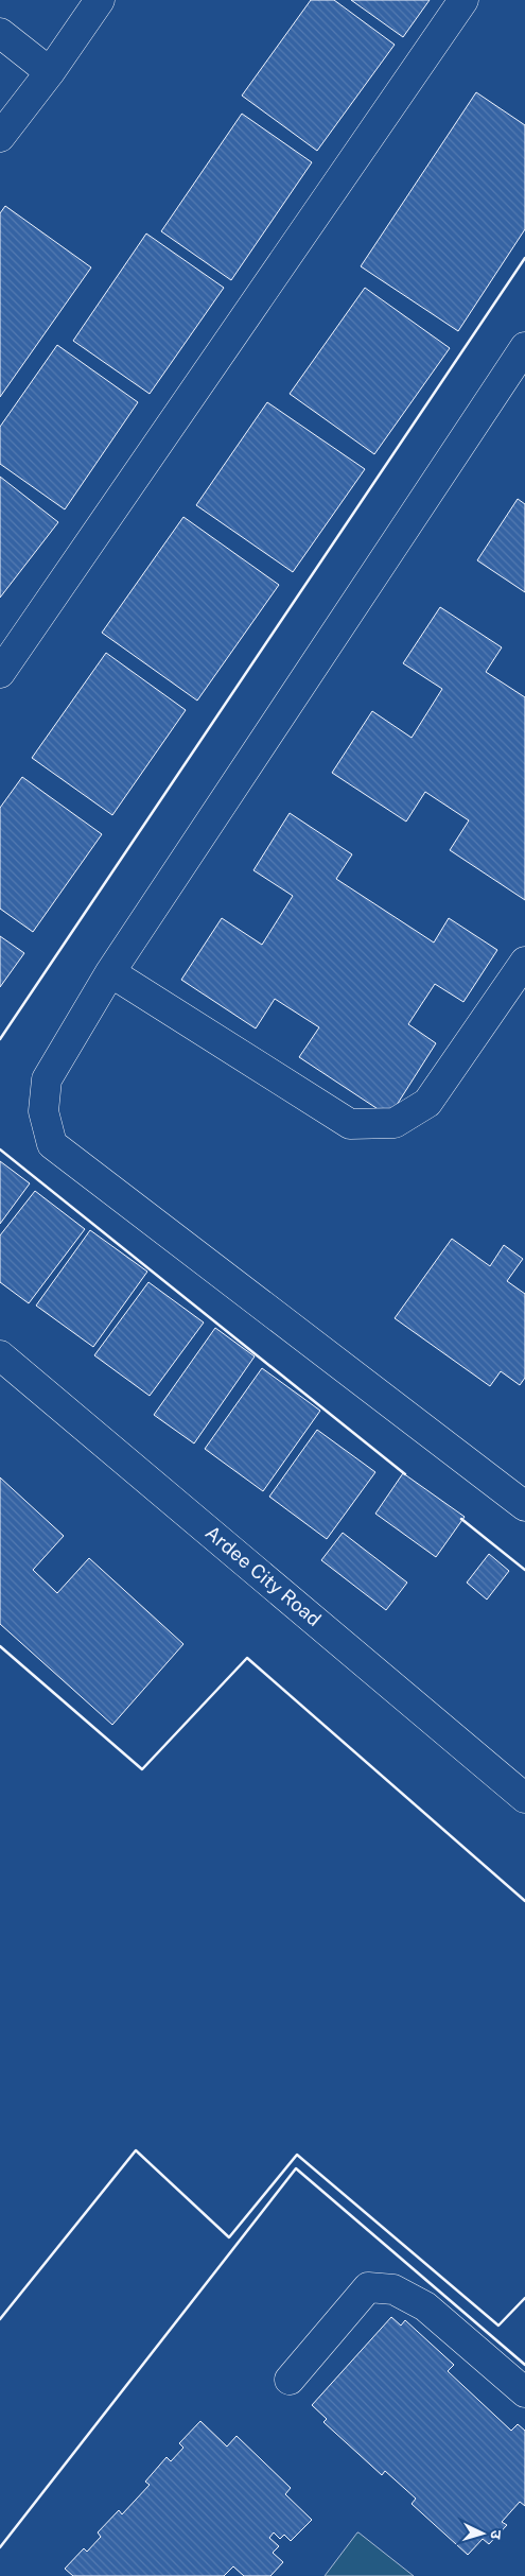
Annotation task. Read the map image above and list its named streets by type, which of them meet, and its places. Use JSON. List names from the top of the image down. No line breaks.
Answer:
{"streets":{"street":["Ardee City Road"]},"north":"right"}
